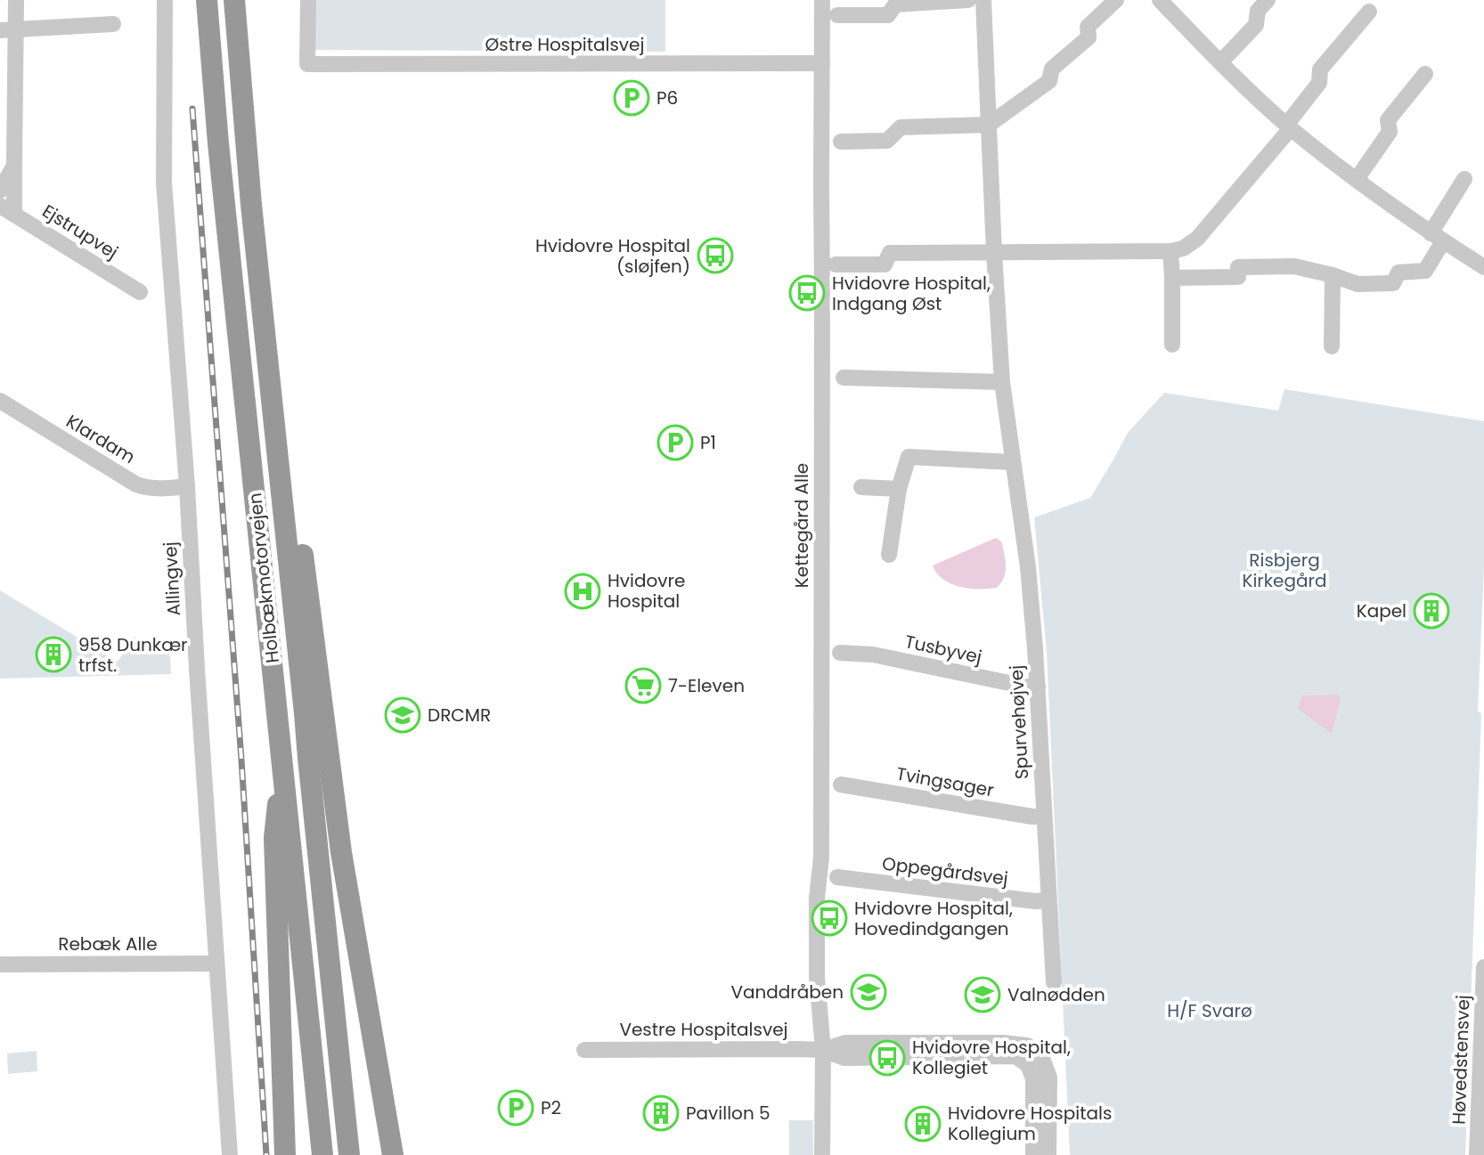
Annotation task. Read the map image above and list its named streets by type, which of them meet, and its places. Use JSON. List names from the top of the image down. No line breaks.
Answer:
{"streets":{"highway":["Holbækmotorvejen"],"street":["Østre Hospitalsvej","Ejstrupvej","Klardam","Kettegård Alle","Allingvej","Tusbyvej","Spurvehøjvej","Tvingsager","Oppegårdsvej","Rebæk Alle","Vestre Hospitalsvej","Høvedstensvej"]},"crossings":[["Østre Hospitalsvej","Kettegård Alle"],["Klardam","Allingvej"],["Kettegård Alle","Vestre Hospitalsvej"],["Allingvej","Rebæk Alle"],["Tusbyvej","Spurvehøjvej"],["Spurvehøjvej","Tvingsager"],["Spurvehøjvej","Oppegårdsvej"]],"parks":["Risbjerg Kirkegård","H/F Svarø"],"places":{"parking":["P6","P1","P2"],"bus stop":["Hvidovre Hospital (sløjfen)","Hvidovre Hospital, Indgang Øst","Hvidovre Hospital, Hovedindgangen","Hvidovre Hospital, Kollegiet"],"hospital":["Hvidovre Hospital"],"building":["Kapel","958 Dunkær trfst.","Pavillon 5","Hvidovre Hospitals Kollegium"],"supermarket":["7-Eleven"],"school or university":["DRCMR","Vanddråben","Valnødden"]}}
